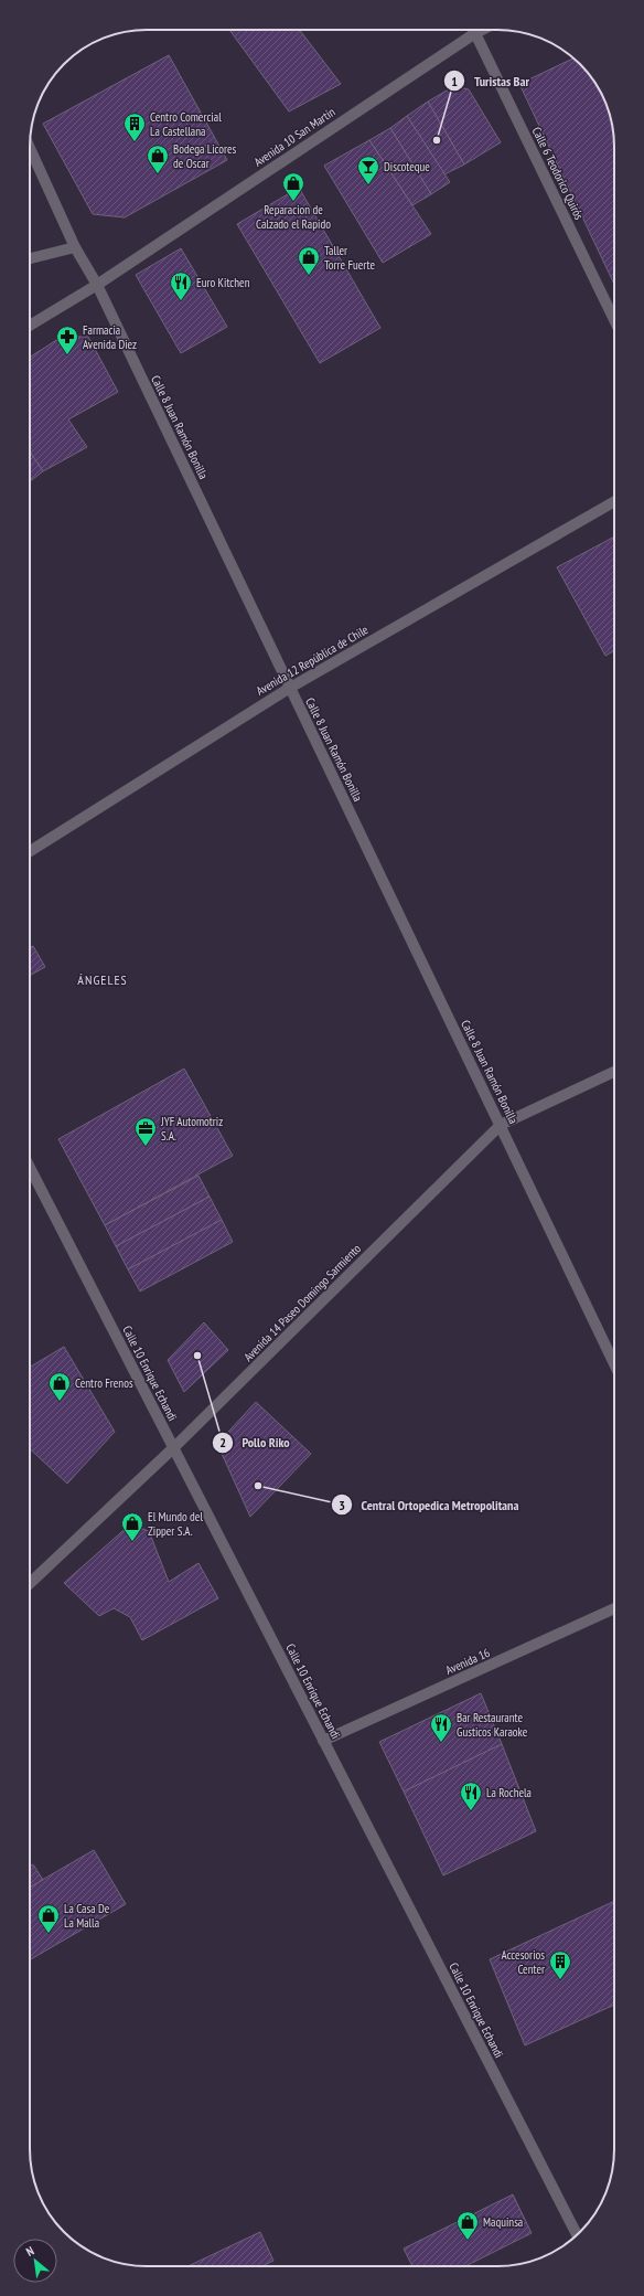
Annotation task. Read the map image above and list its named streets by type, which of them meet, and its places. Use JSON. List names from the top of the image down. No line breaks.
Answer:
{"streets":{"street":["Avenida 10 San Martín","Calle 6 Teodorico Quirós","Calle 8 Juan Ramón Bonilla","Avenida 12 República de Chile","Avenida 14 Paseo Domingo Sarmiento","Calle 10 Enrique Echandi","Avenida 16"]},"crossings":[["Avenida 10 San Martín","Calle 8 Juan Ramón Bonilla"],["Calle 8 Juan Ramón Bonilla","Avenida 12 República de Chile"],["Calle 8 Juan Ramón Bonilla","Avenida 14 Paseo Domingo Sarmiento"],["Avenida 14 Paseo Domingo Sarmiento","Calle 10 Enrique Echandi"],["Calle 10 Enrique Echandi","Avenida 16"]],"districts":["ÁNGELES"],"places":{"other":["Turistas Bar","Pollo Riko","Central Ortopedica Metropolitana"],"building":["Centro Comercial La Castellana","Accesorios Center"],"shop":["Bodega Licores de Oscar","Reparacion de Calzado el Rapido","Taller Torre Fuerte","Centro Frenos","El Mundo del Zipper S.A.","La Casa De La Malla","Maquinsa"],"bar":["Discoteque"],"restaurant":["Euro Kitchen","Bar Restaurante Gusticos Karaoke","La Rochela"],"pharmacy":["Farmacia Avenida Diez"],"office":["JYF Automotriz S.A."]},"north":"top left"}
